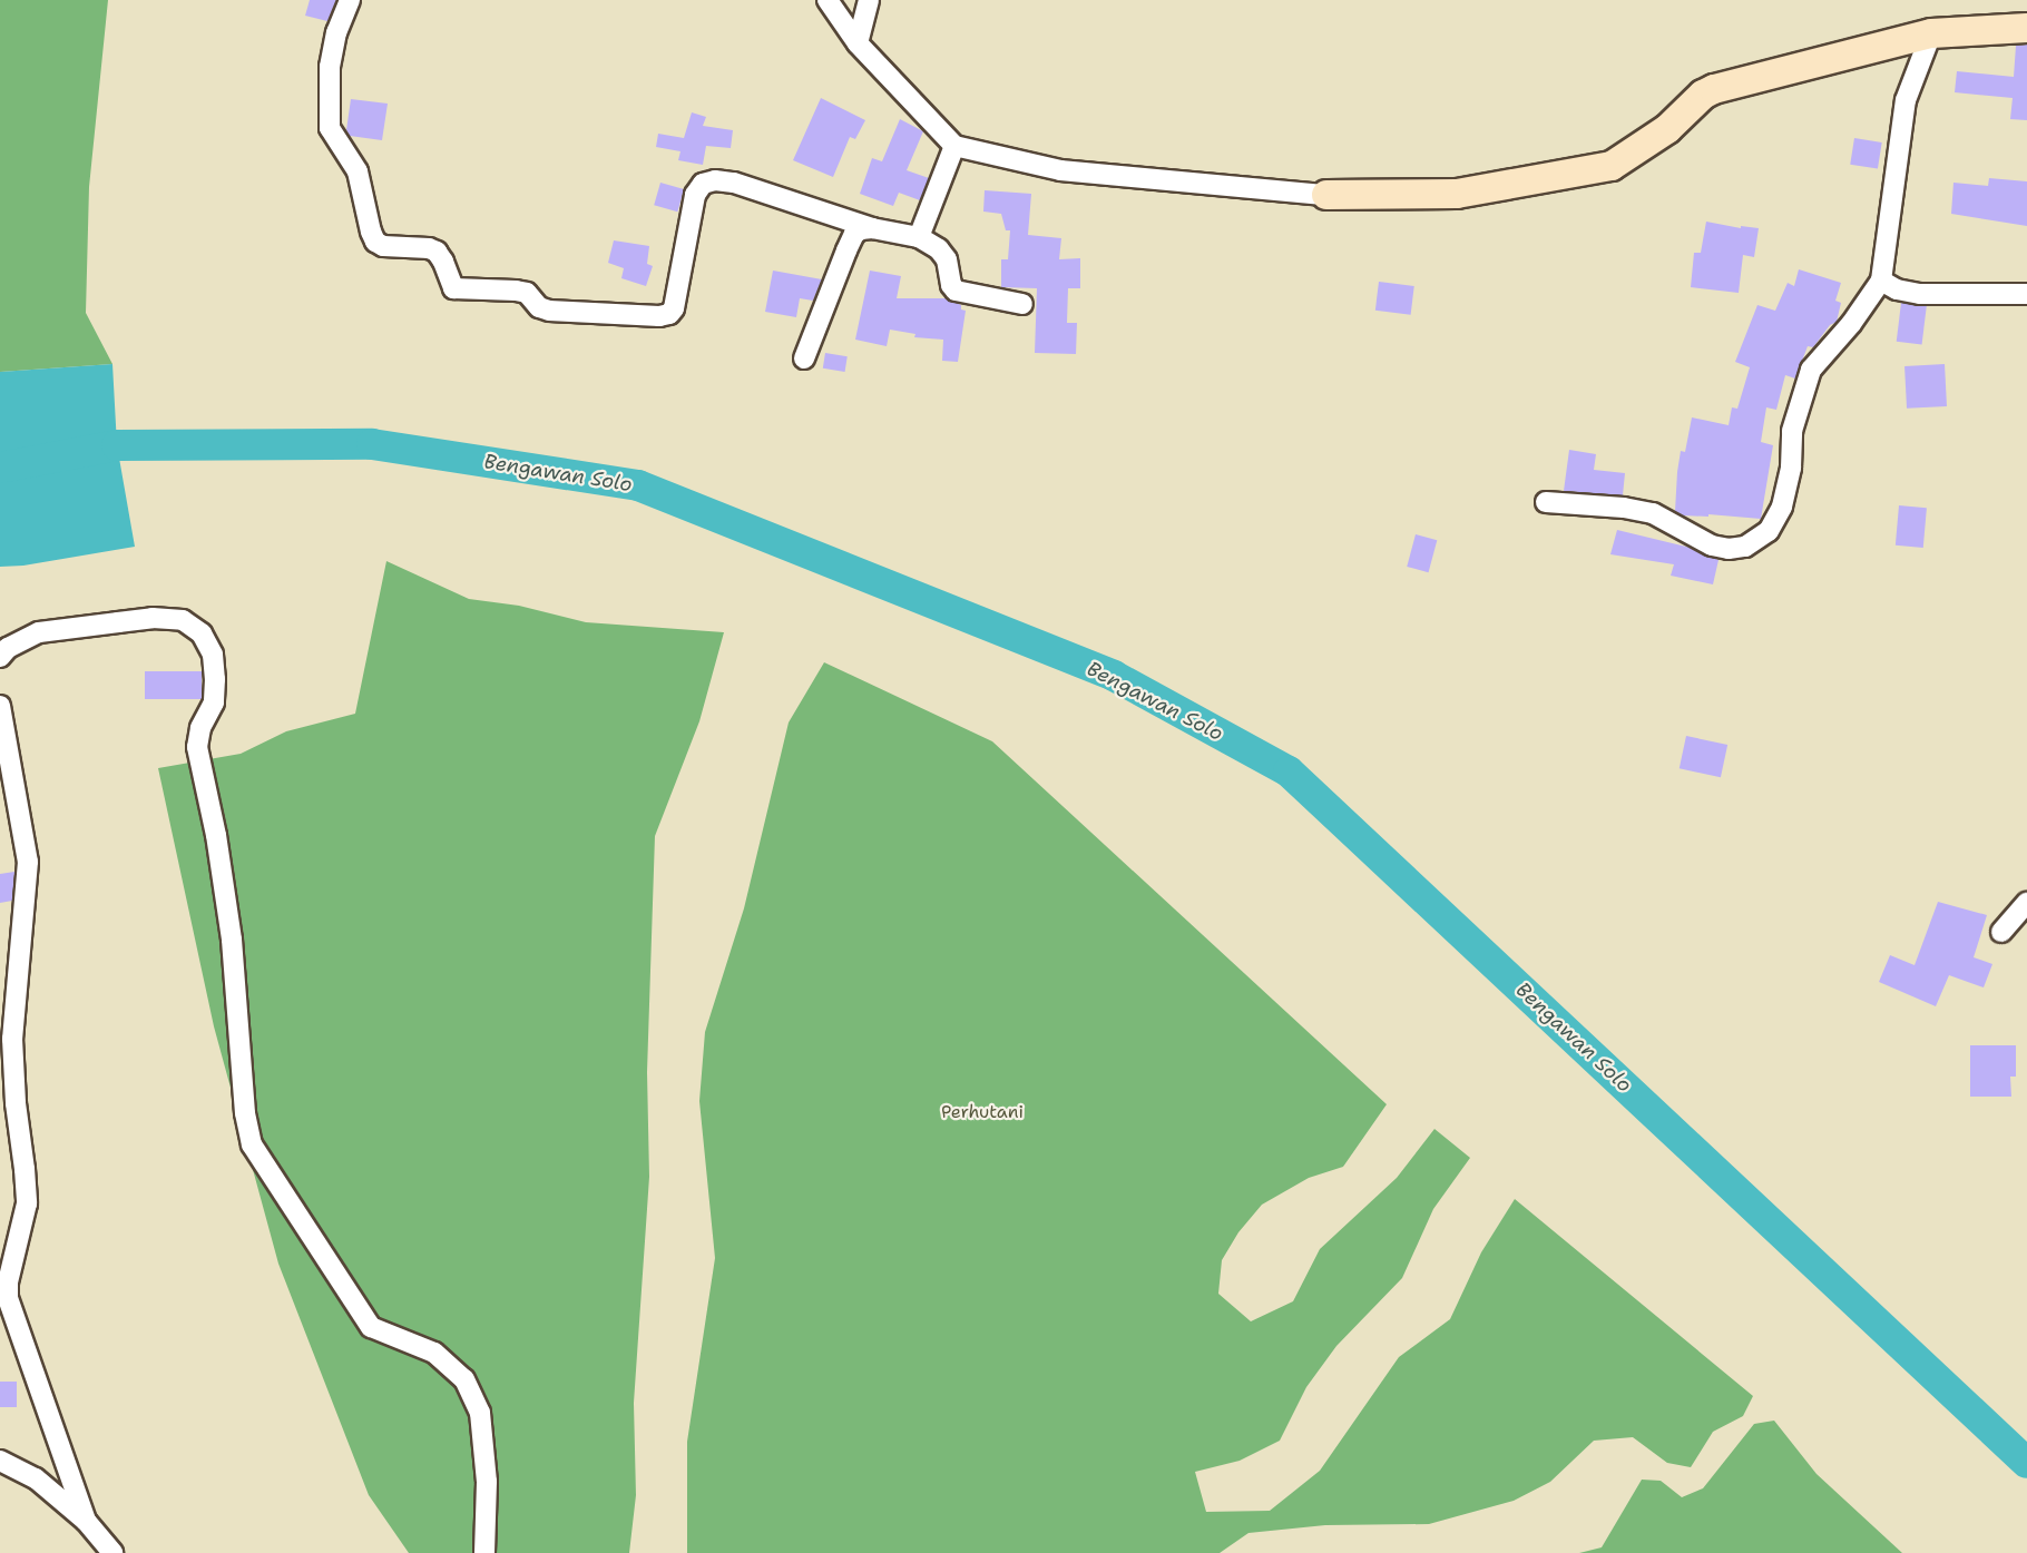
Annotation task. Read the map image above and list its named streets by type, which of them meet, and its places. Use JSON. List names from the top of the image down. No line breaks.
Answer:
{"water":["Bengawan Solo"],"parks":["Perhutani"]}
